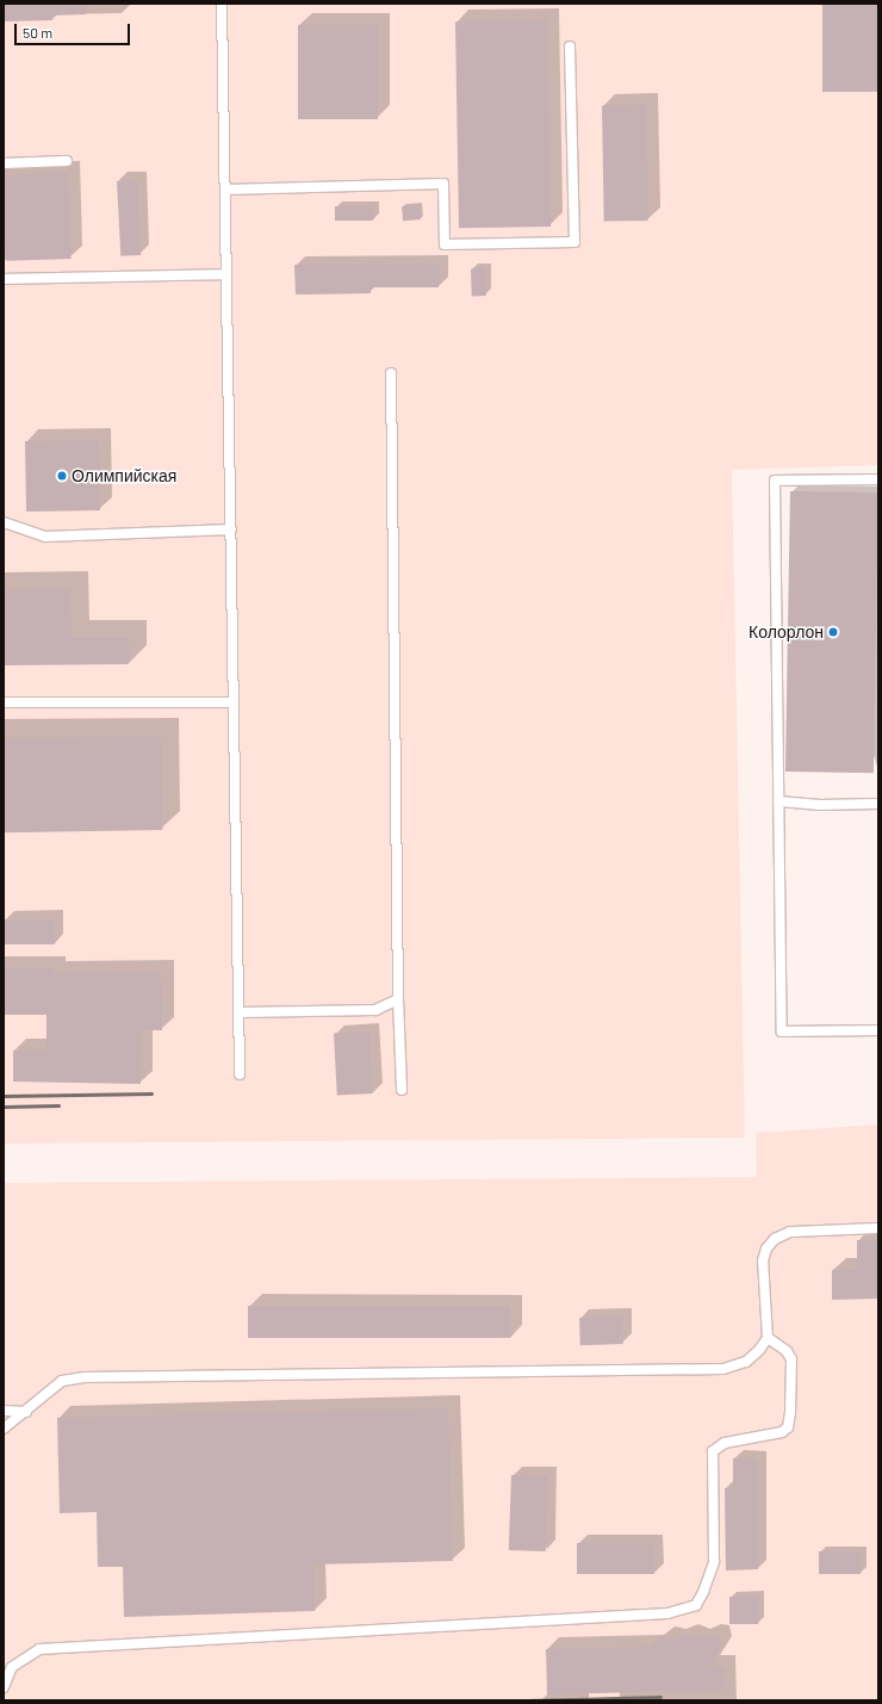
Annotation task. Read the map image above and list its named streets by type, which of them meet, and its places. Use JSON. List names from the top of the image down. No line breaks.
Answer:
{"places":["Олимпийская","Колорлон"],"scale_bar":"50 m"}
